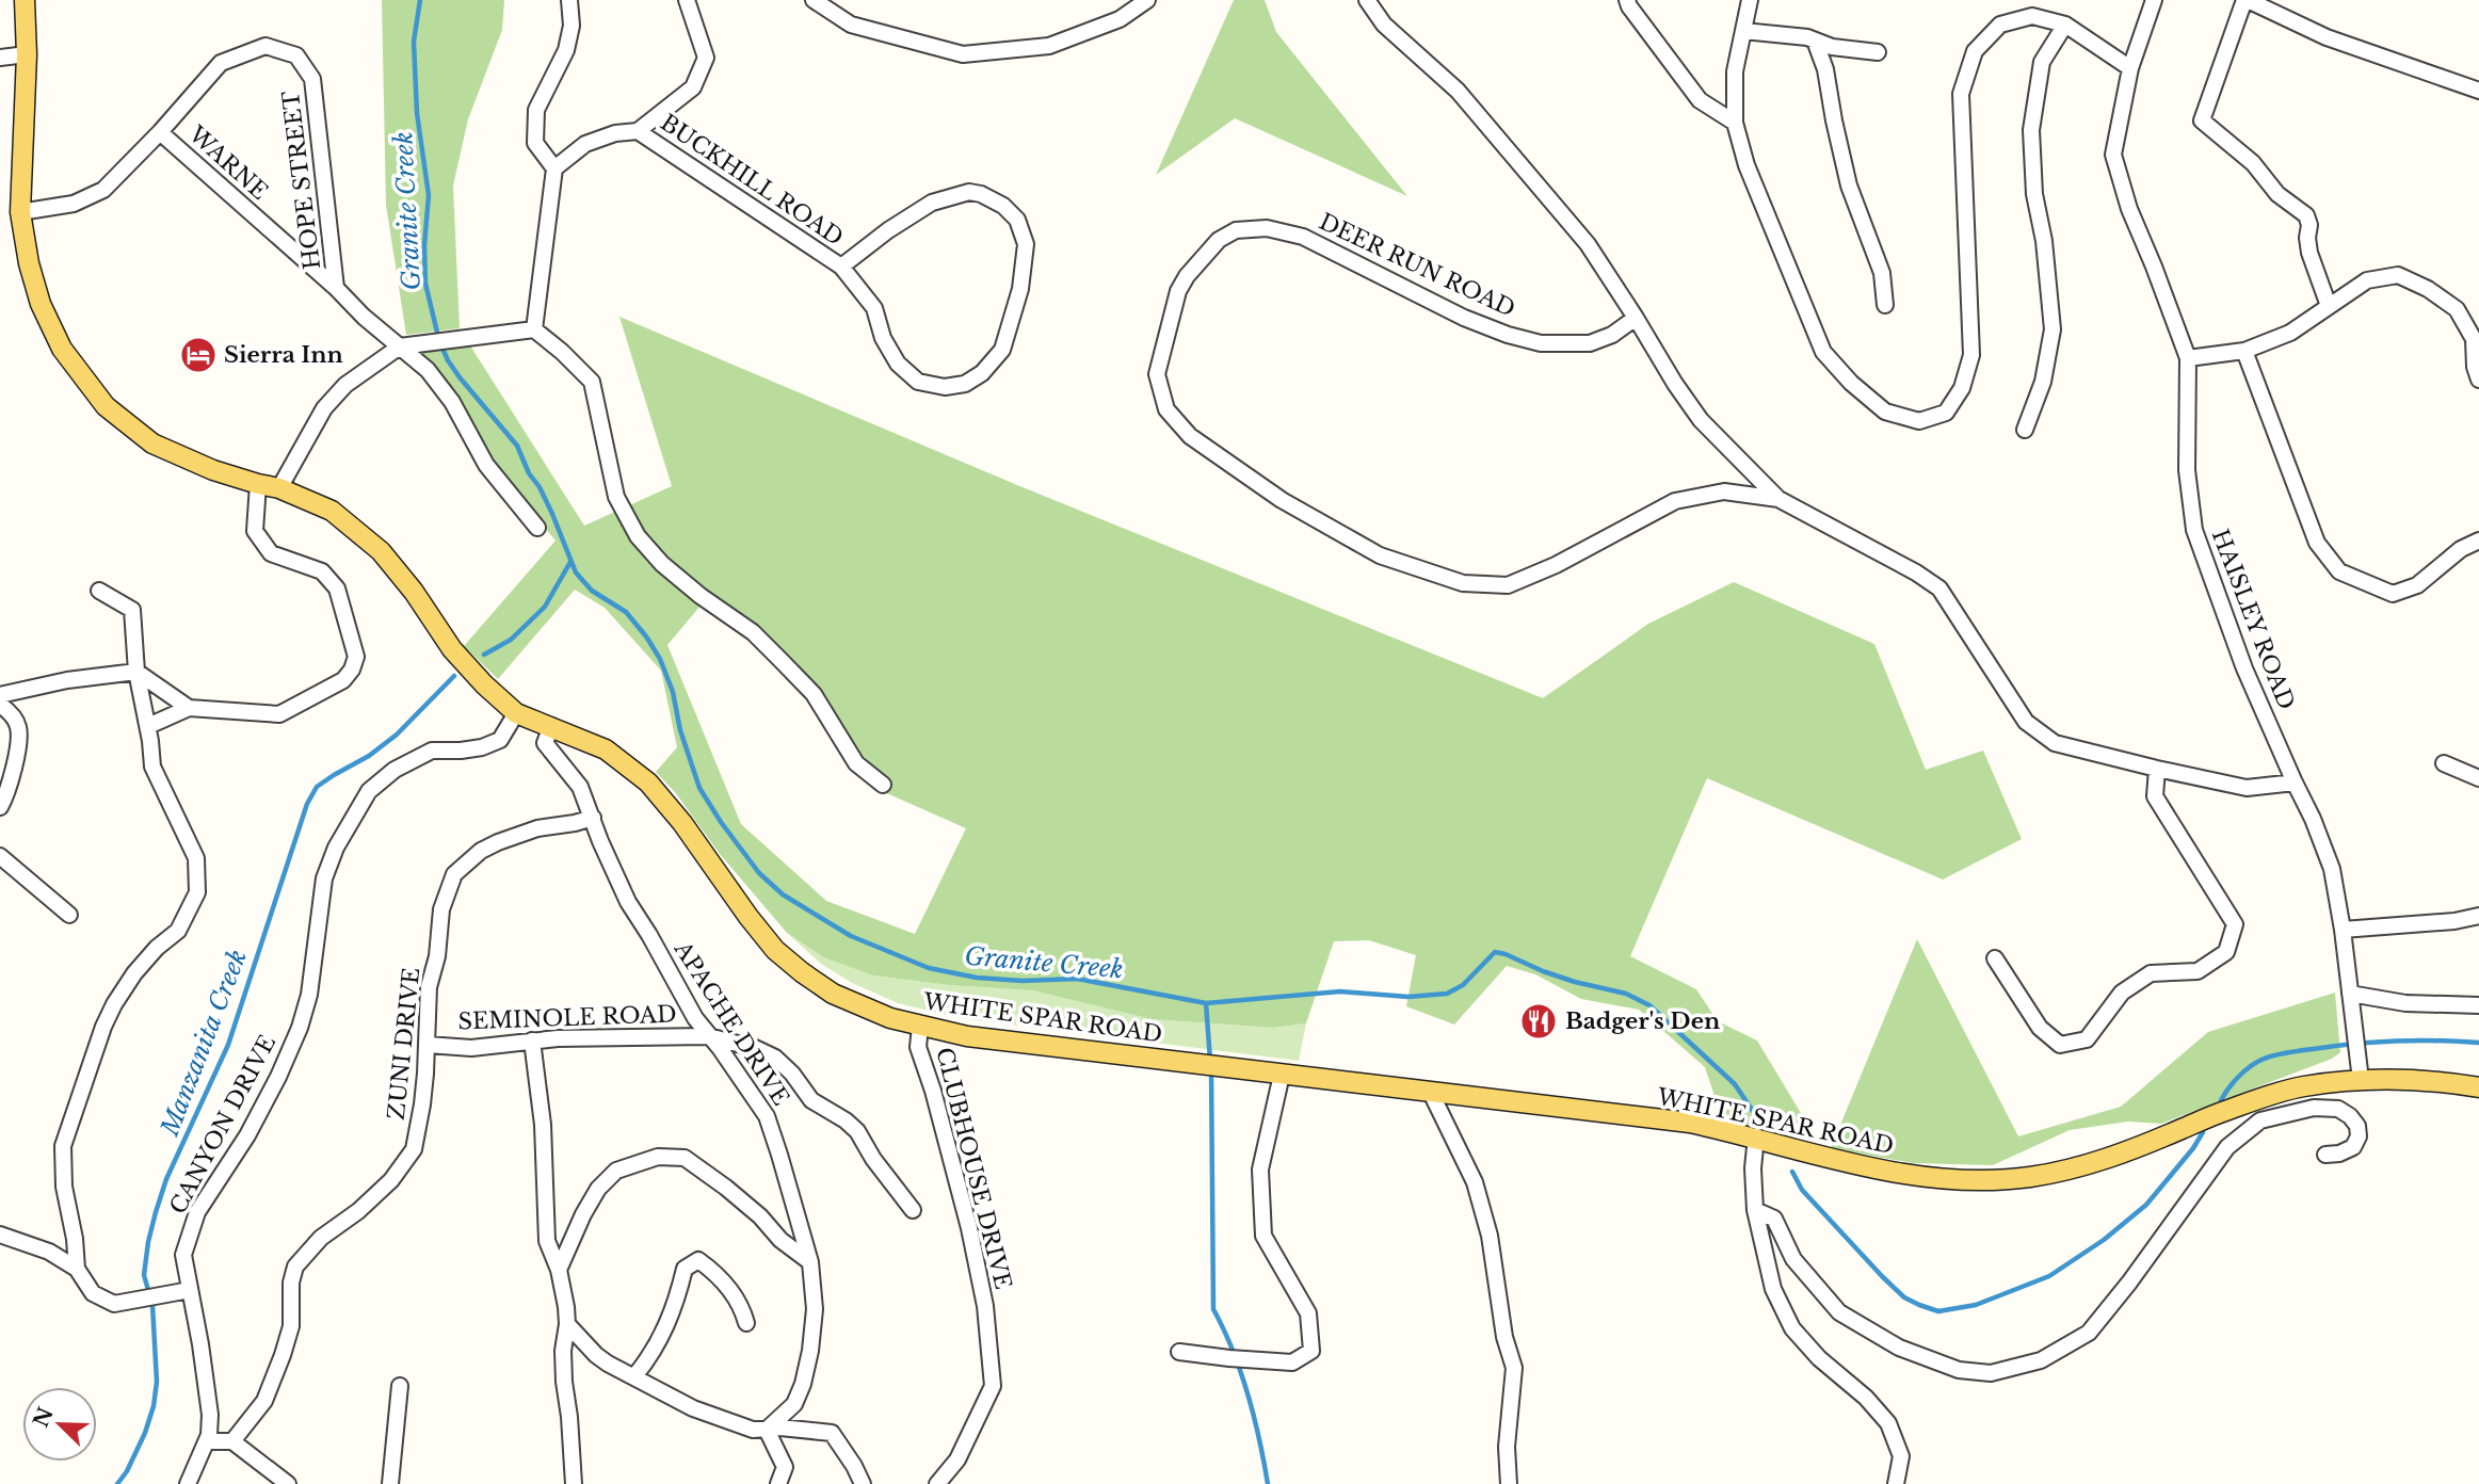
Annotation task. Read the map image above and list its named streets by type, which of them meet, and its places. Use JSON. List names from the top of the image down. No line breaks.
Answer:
{"streets":{"main road":["WHITE SPAR ROAD"],"street":["WARNE","HOPE STREET","BUCKHILL ROAD","DEER RUN ROAD","HAISLEY ROAD","SEMINOLE ROAD","APACHE DRIVE","ZUNI DRIVE","CANYON DRIVE","CLUBHOUSE DRIVE"]},"crossings":[["WARNE","HOPE STREET"],["HOPE STREET","WHITE SPAR ROAD"],["HAISLEY ROAD","WHITE SPAR ROAD"],["SEMINOLE ROAD","APACHE DRIVE"],["SEMINOLE ROAD","ZUNI DRIVE"],["WHITE SPAR ROAD","APACHE DRIVE"],["WHITE SPAR ROAD","CANYON DRIVE"],["WHITE SPAR ROAD","CLUBHOUSE DRIVE"],["APACHE DRIVE","ZUNI DRIVE"]],"water":["Granite Creek","Manzanita Creek"],"places":{"hotel":["Sierra Inn"],"restaurant":["Badger's Den"]},"north":"top left"}
